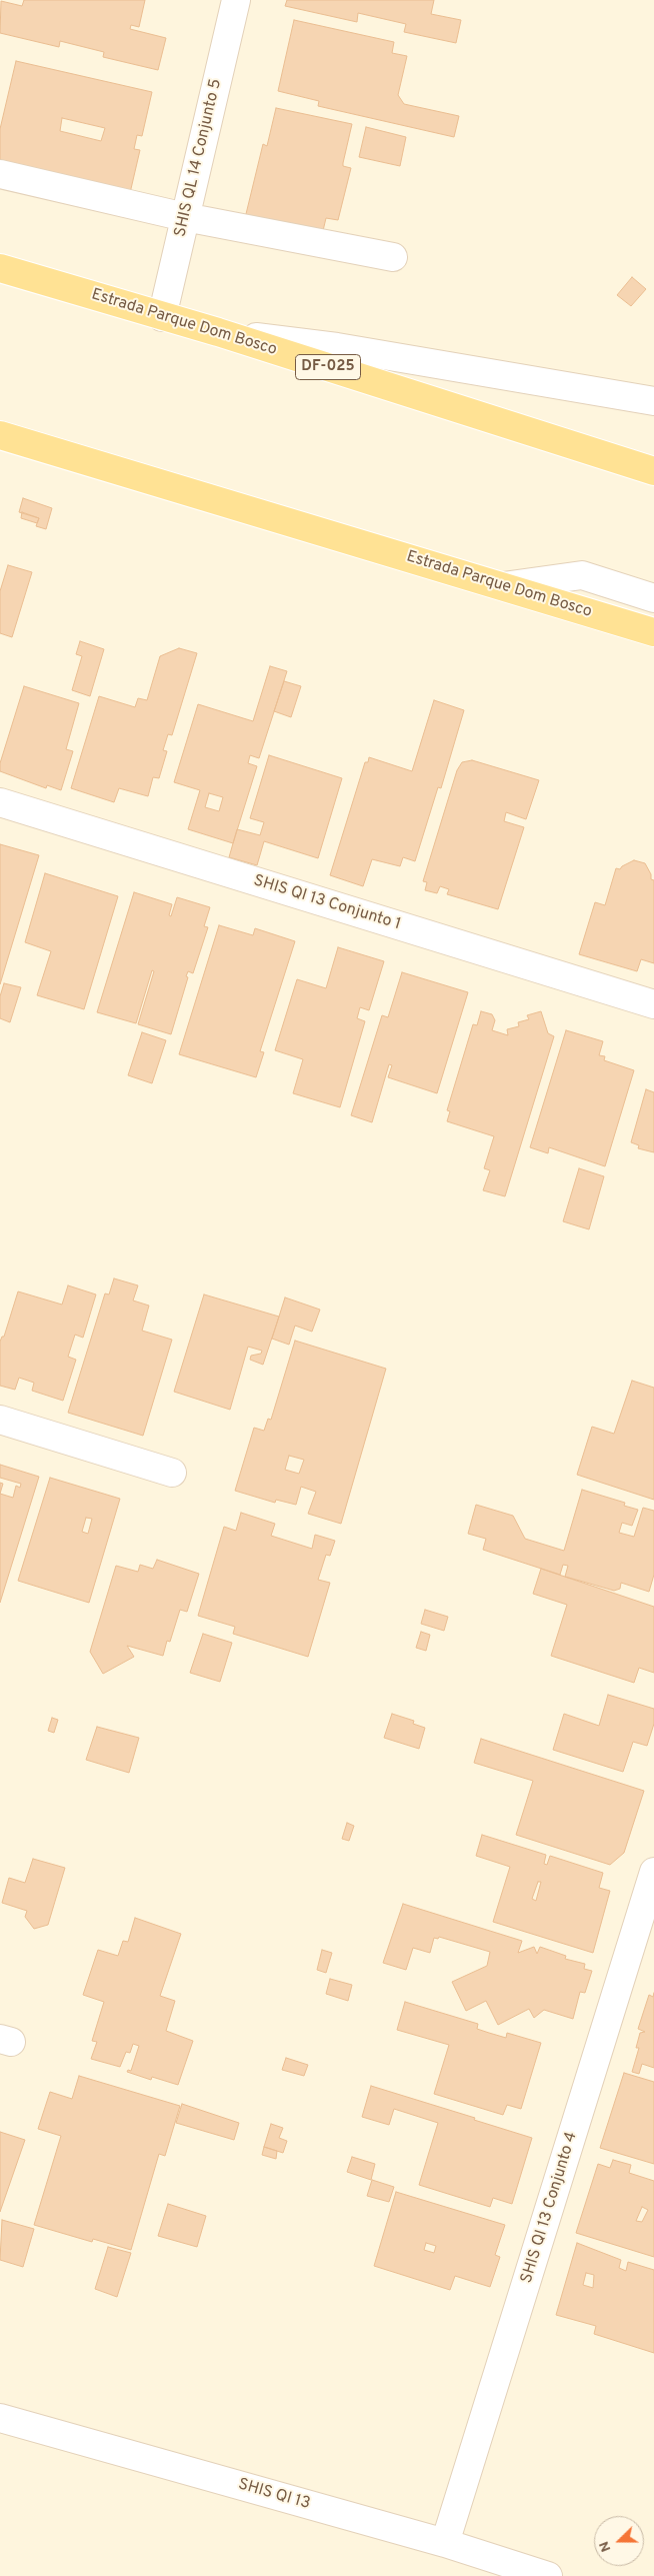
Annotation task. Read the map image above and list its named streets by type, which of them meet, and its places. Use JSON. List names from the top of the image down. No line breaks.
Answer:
{"streets":{"main road":["Estrada Parque Dom Bosco","DF-025"],"street":["SHIS QL 14 Conjunto 5","SHIS QI 13 Conjunto 1","SHIS QI 13 Conjunto 4","SHIS QI 13"]},"crossings":[["SHIS QL 14 Conjunto 5","Estrada Parque Dom Bosco"],["SHIS QI 13 Conjunto 4","SHIS QI 13"]],"north":"left"}
